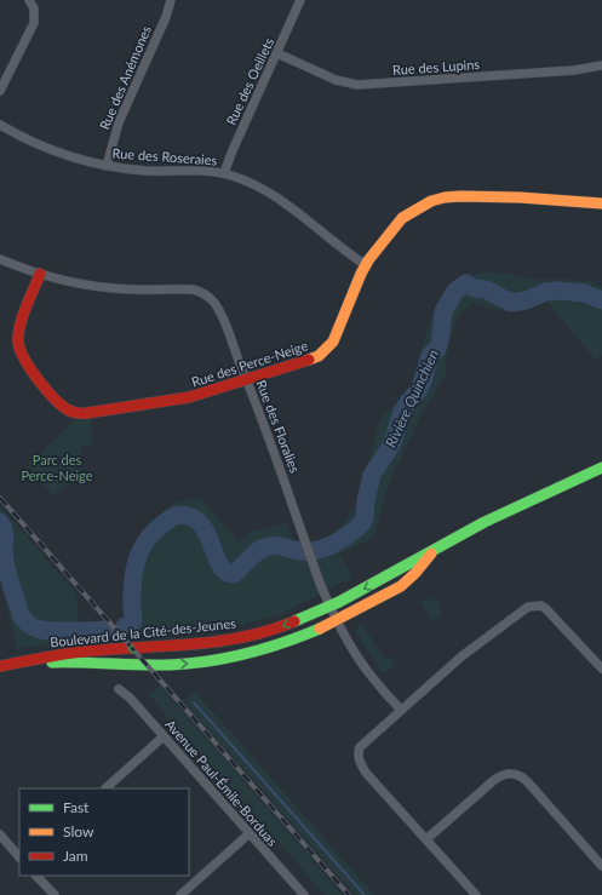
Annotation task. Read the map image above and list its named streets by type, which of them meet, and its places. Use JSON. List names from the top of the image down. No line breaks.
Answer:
{"streets":{"main road":["Rue des Perce-Neige","Boulevard de la Cité-des-Jeunes"],"street":["Rue des Lupins","Rue des Anémones","Rue des Oeillets","Rue des Roseraies","Rue des Floralies","Avenue Paul-Émile-Borduas"]},"crossings":[["Rue des Lupins","Rue des Oeillets"],["Rue des Anémones","Rue des Roseraies"],["Rue des Oeillets","Rue des Roseraies"],["Rue des Roseraies","Rue des Perce-Neige"],["Rue des Perce-Neige","Rue des Floralies"],["Rue des Floralies","Boulevard de la Cité-des-Jeunes"]],"water":["Rivière Quinchien"],"parks":["Parc des Perce-Neige"],"legend":["Fast","Slow","Jam"]}
